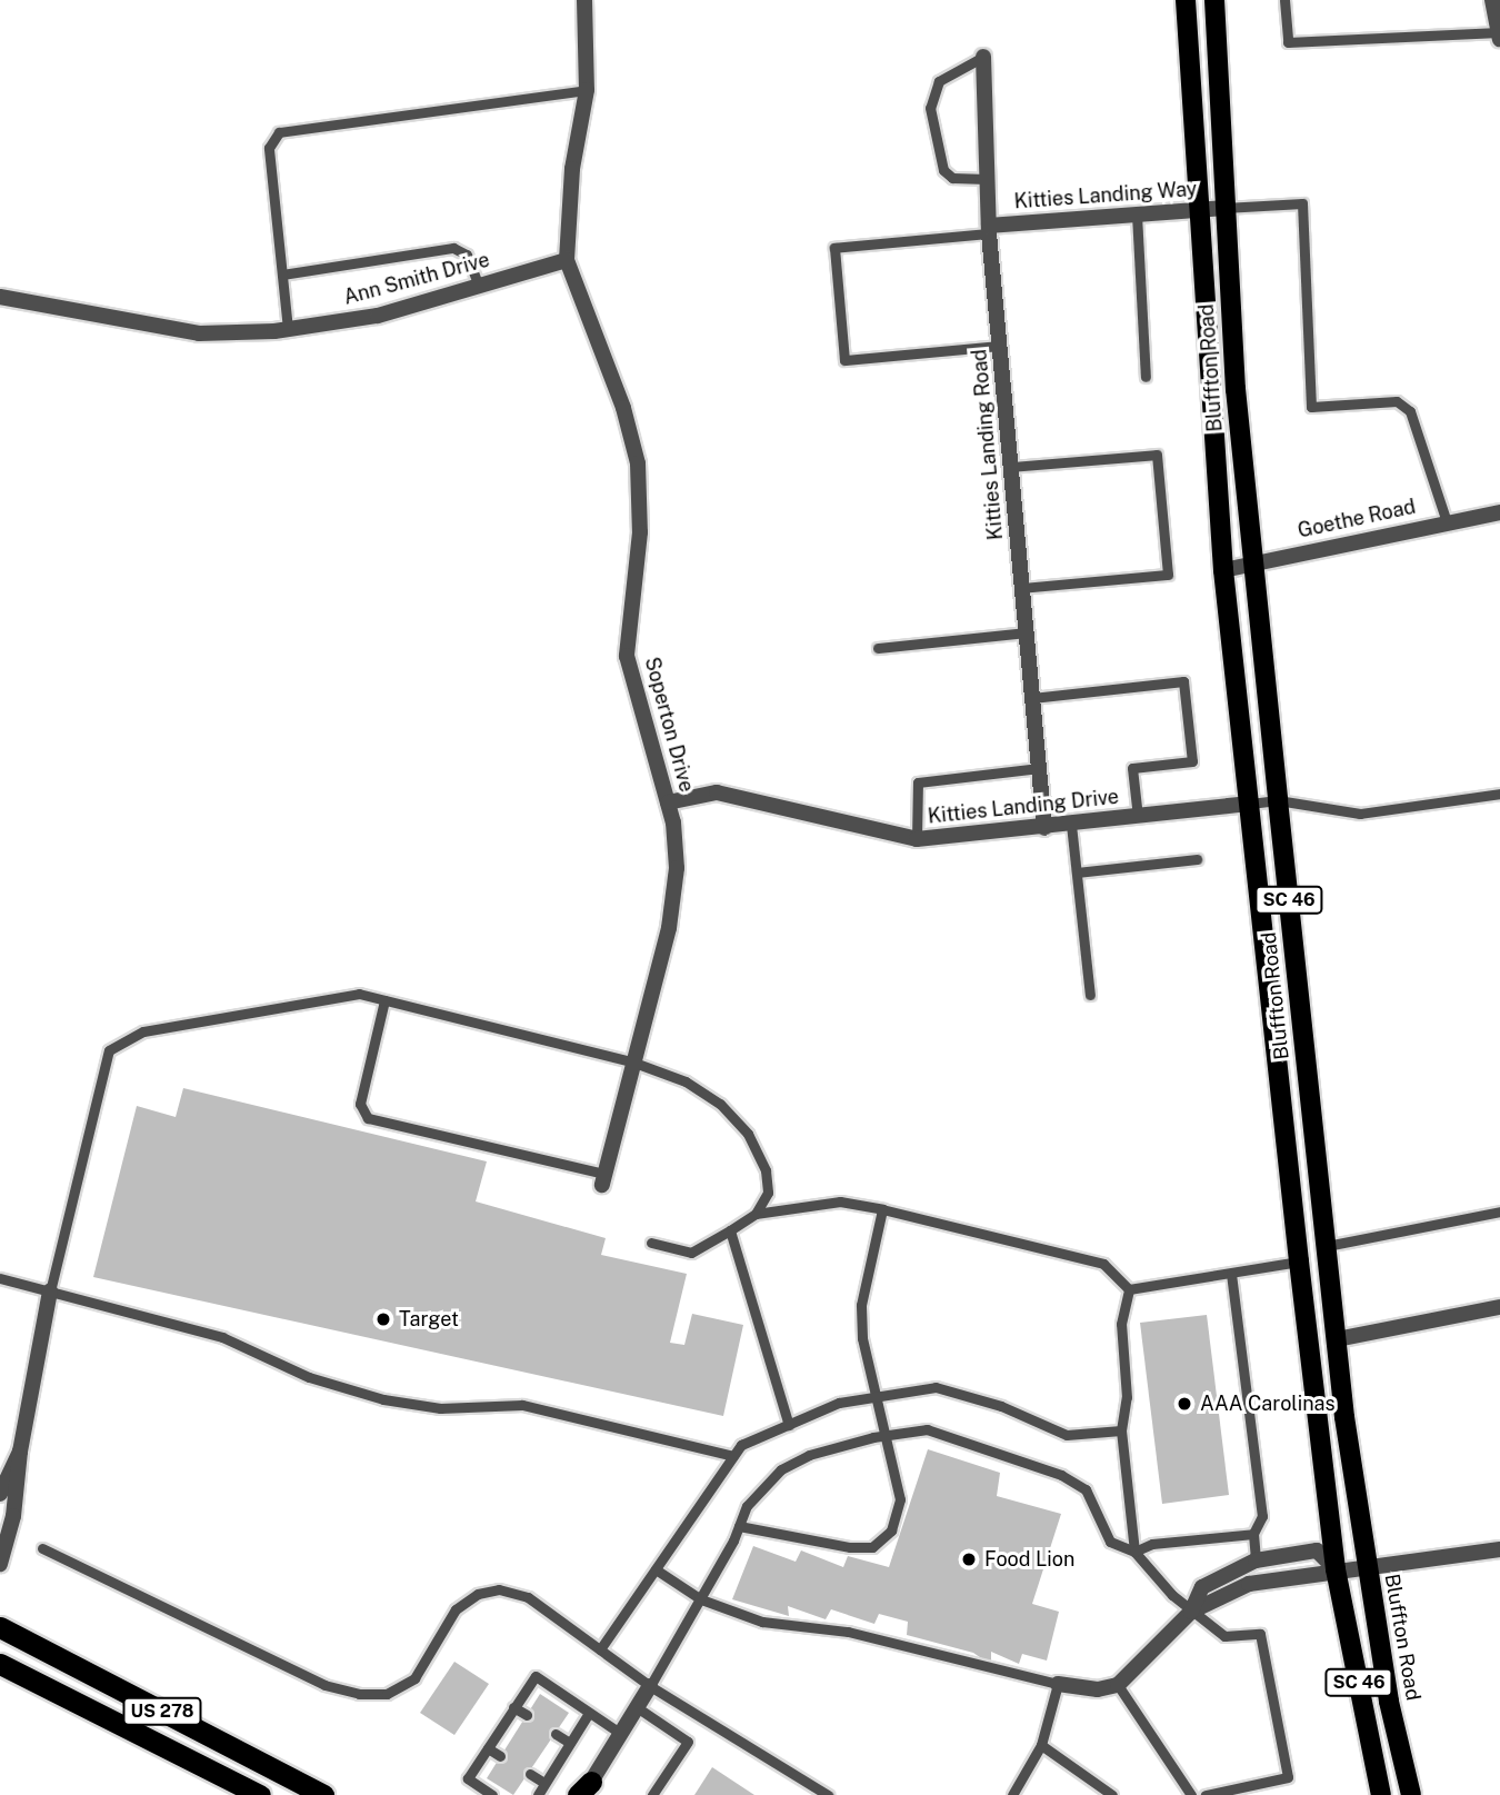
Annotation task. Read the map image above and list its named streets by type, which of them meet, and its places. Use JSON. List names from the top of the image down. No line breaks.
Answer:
{"streets":{"highway":["US 278"],"main road":["Bluffton Road","SC 46"],"street":["Kitties Landing Way","Ann Smith Drive","Kitties Landing Road","Goethe Road","Soperton Drive","Kitties Landing Drive"]},"crossings":[["Kitties Landing Way","Bluffton Road"],["Kitties Landing Way","Kitties Landing Road"],["Ann Smith Drive","Soperton Drive"],["Bluffton Road","Goethe Road"],["Bluffton Road","Kitties Landing Drive"],["Kitties Landing Road","Kitties Landing Drive"],["Soperton Drive","Kitties Landing Drive"]],"places":["Target","AAA Carolinas","Food Lion"]}
